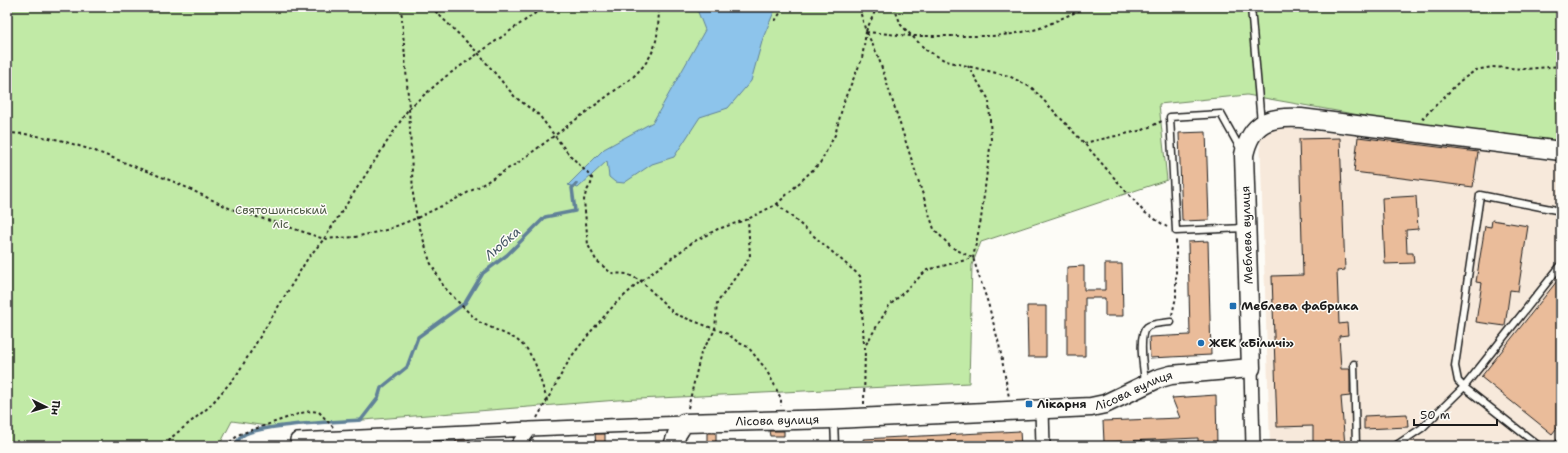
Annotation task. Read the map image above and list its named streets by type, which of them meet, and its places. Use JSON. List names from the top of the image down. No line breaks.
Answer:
{"streets":{"street":["Меблева вулиця","Лісова вулиця"]},"crossings":[["Меблева вулиця","Лісова вулиця"]],"water":["Любка"],"parks":["Святошинський ліс"],"places":{"transit":["Меблева фабрика","Лікарня"],"other":["ЖЕК «Біличі»"]},"scale_bar":"50 m","north":"right"}
